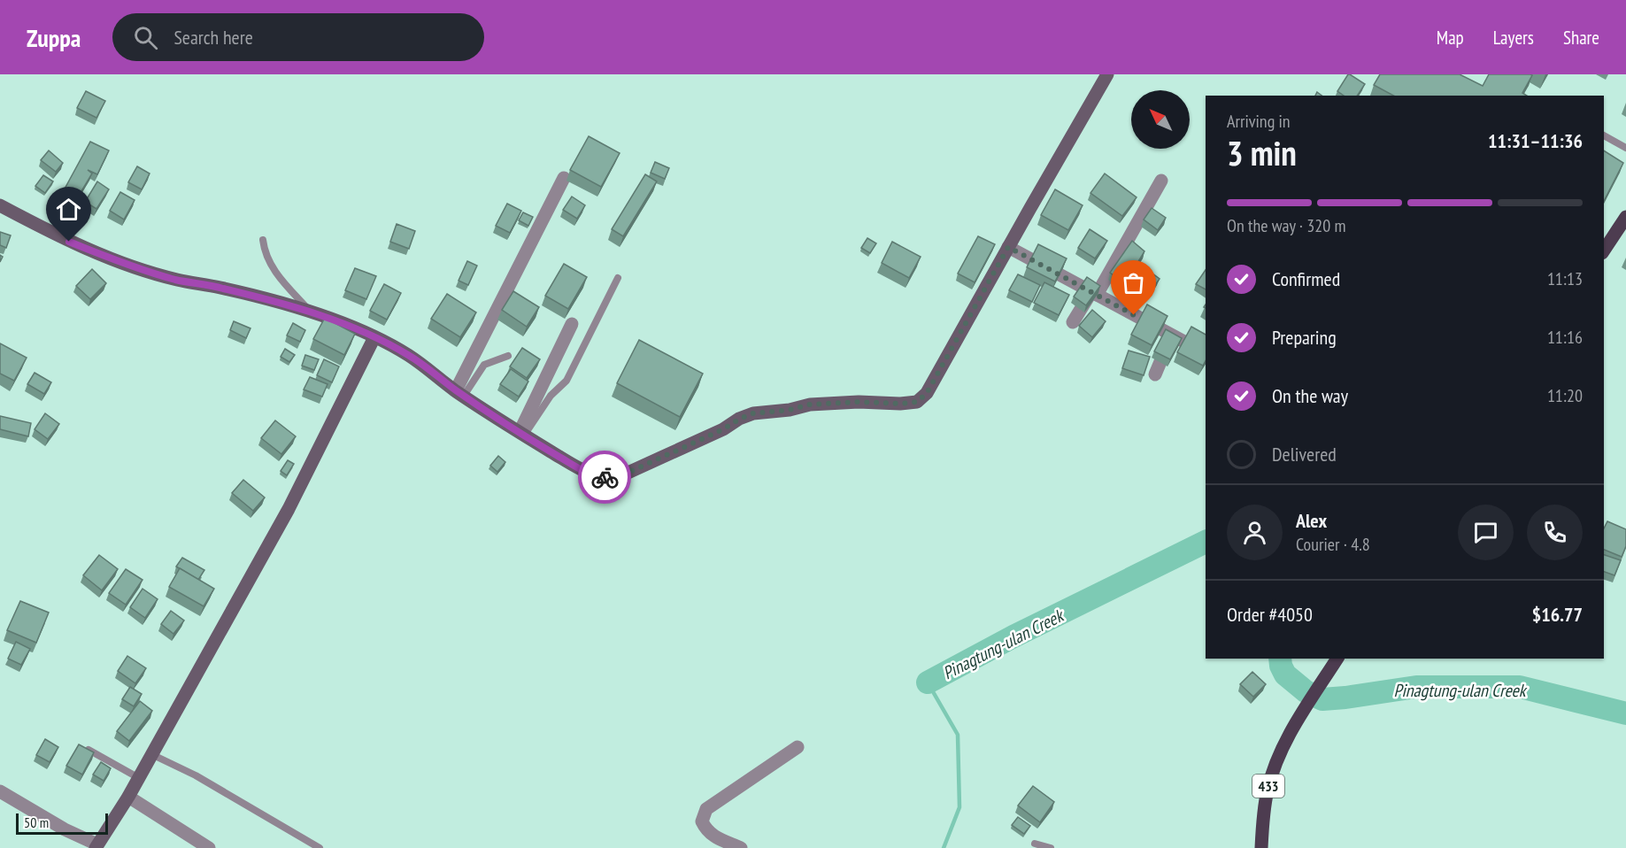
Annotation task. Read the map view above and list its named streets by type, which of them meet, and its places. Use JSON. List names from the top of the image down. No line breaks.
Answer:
{"streets":{"main road":["433"]},"water":["Pinagtung-ulan Creek"],"scale_bar":"50 m","north":"top left","page":{"header":"Zuppa","search":"Search here","nav":["Map","Layers","Share"],"heading":["3 min","Arriving in","11:31–11:36"],"panel":["Alex","Courier · 4.8","Order #4050","$16.77"],"bar":"On the way · 320 m","list":[["Confirmed","11:13"],["Preparing","11:16"],["On the way","11:20"],"Delivered"],"scale":"50 m"}}
